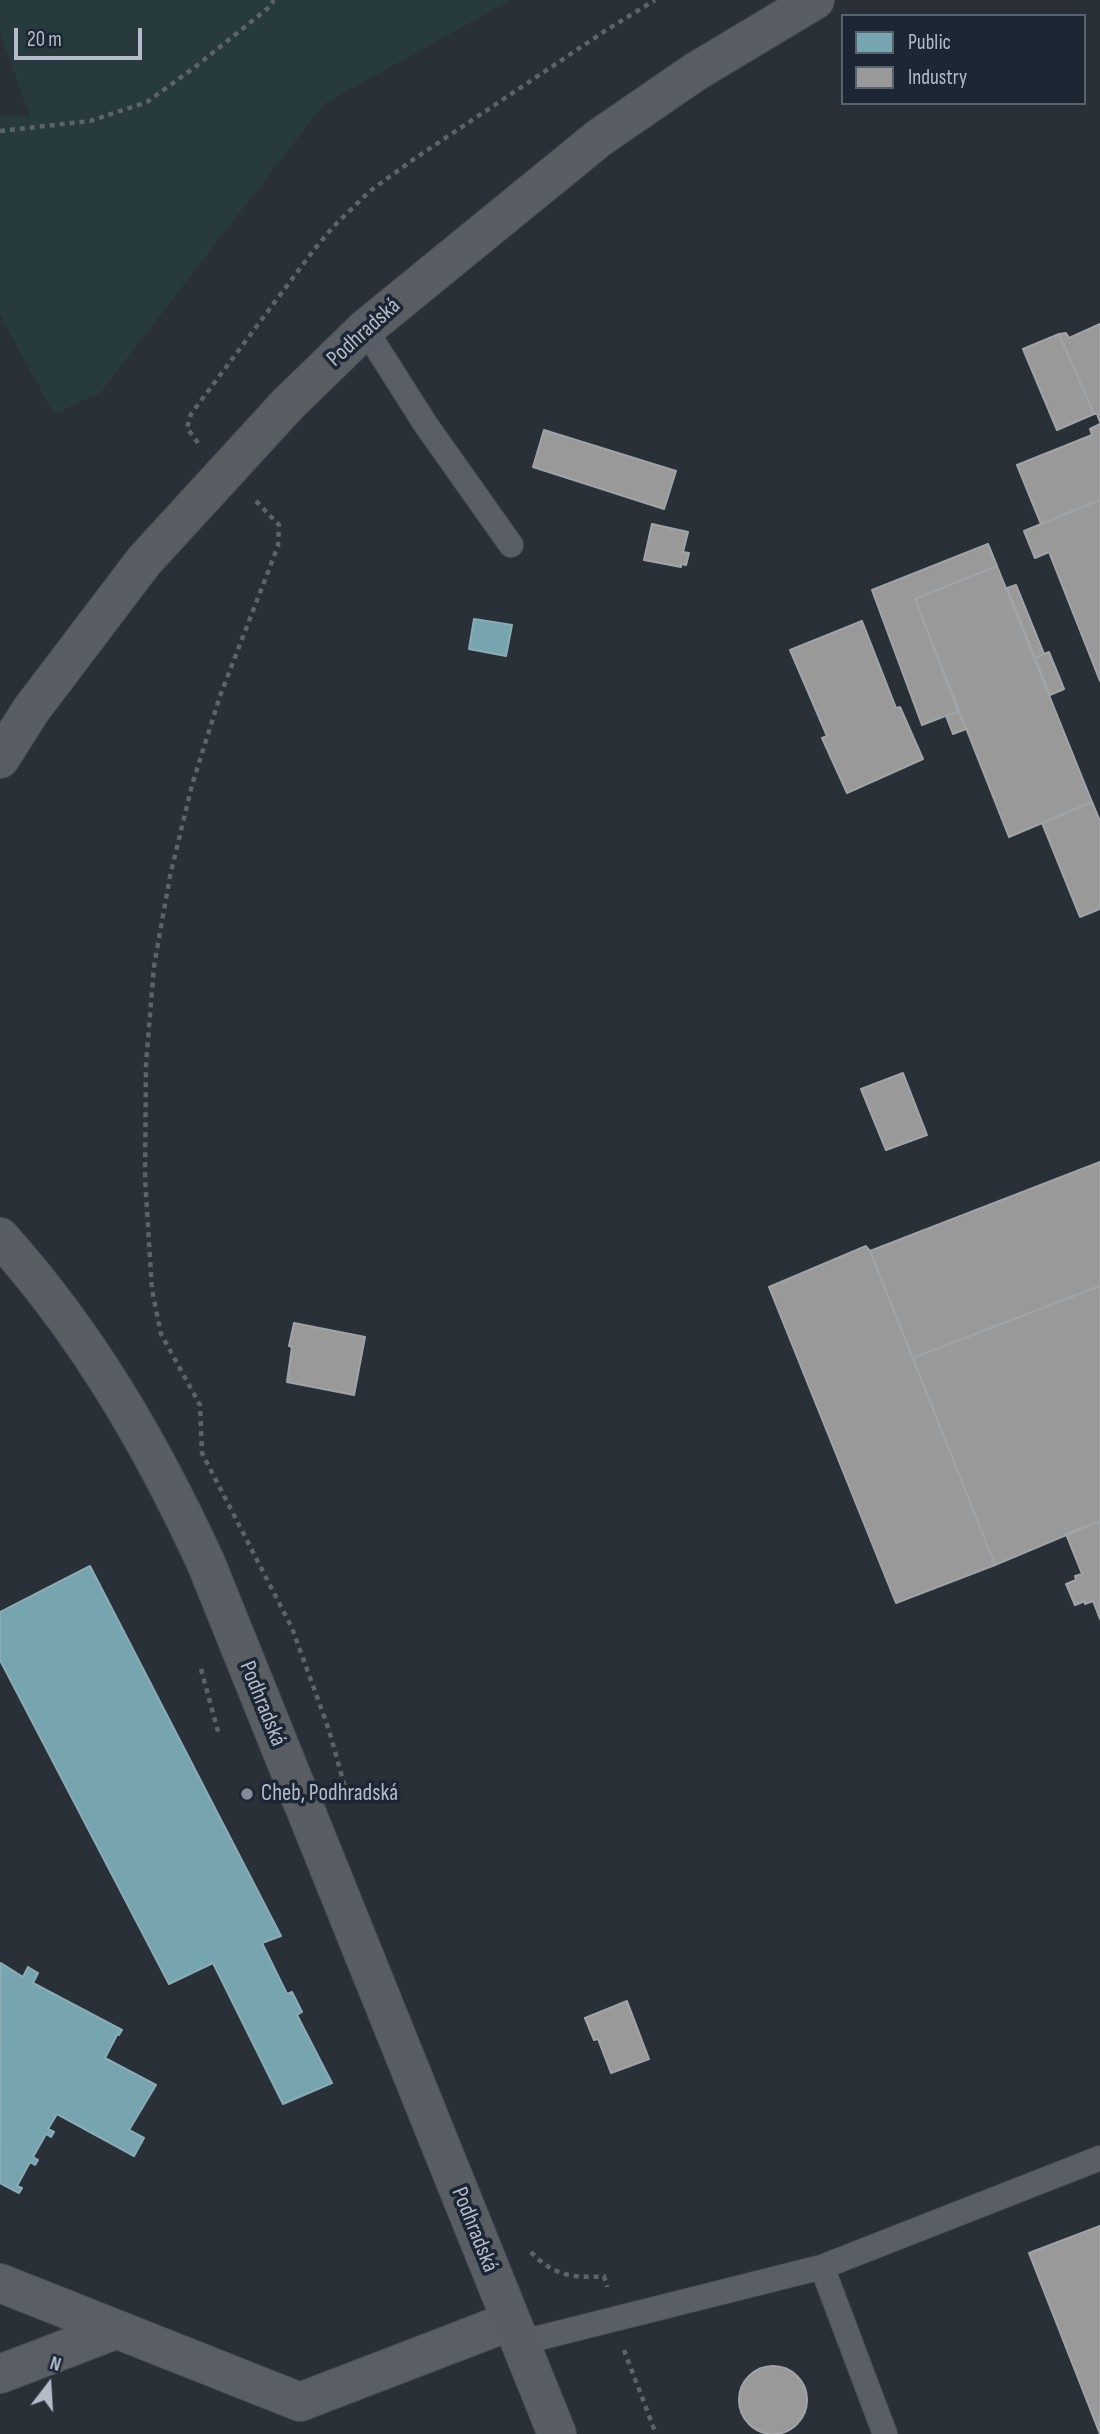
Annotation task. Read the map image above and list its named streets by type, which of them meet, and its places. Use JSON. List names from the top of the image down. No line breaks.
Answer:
{"streets":{"street":["Podhradská"]},"places":["Cheb, Podhradská"],"legend":["Public","Industry"],"scale_bar":"20 m","north":"top"}
